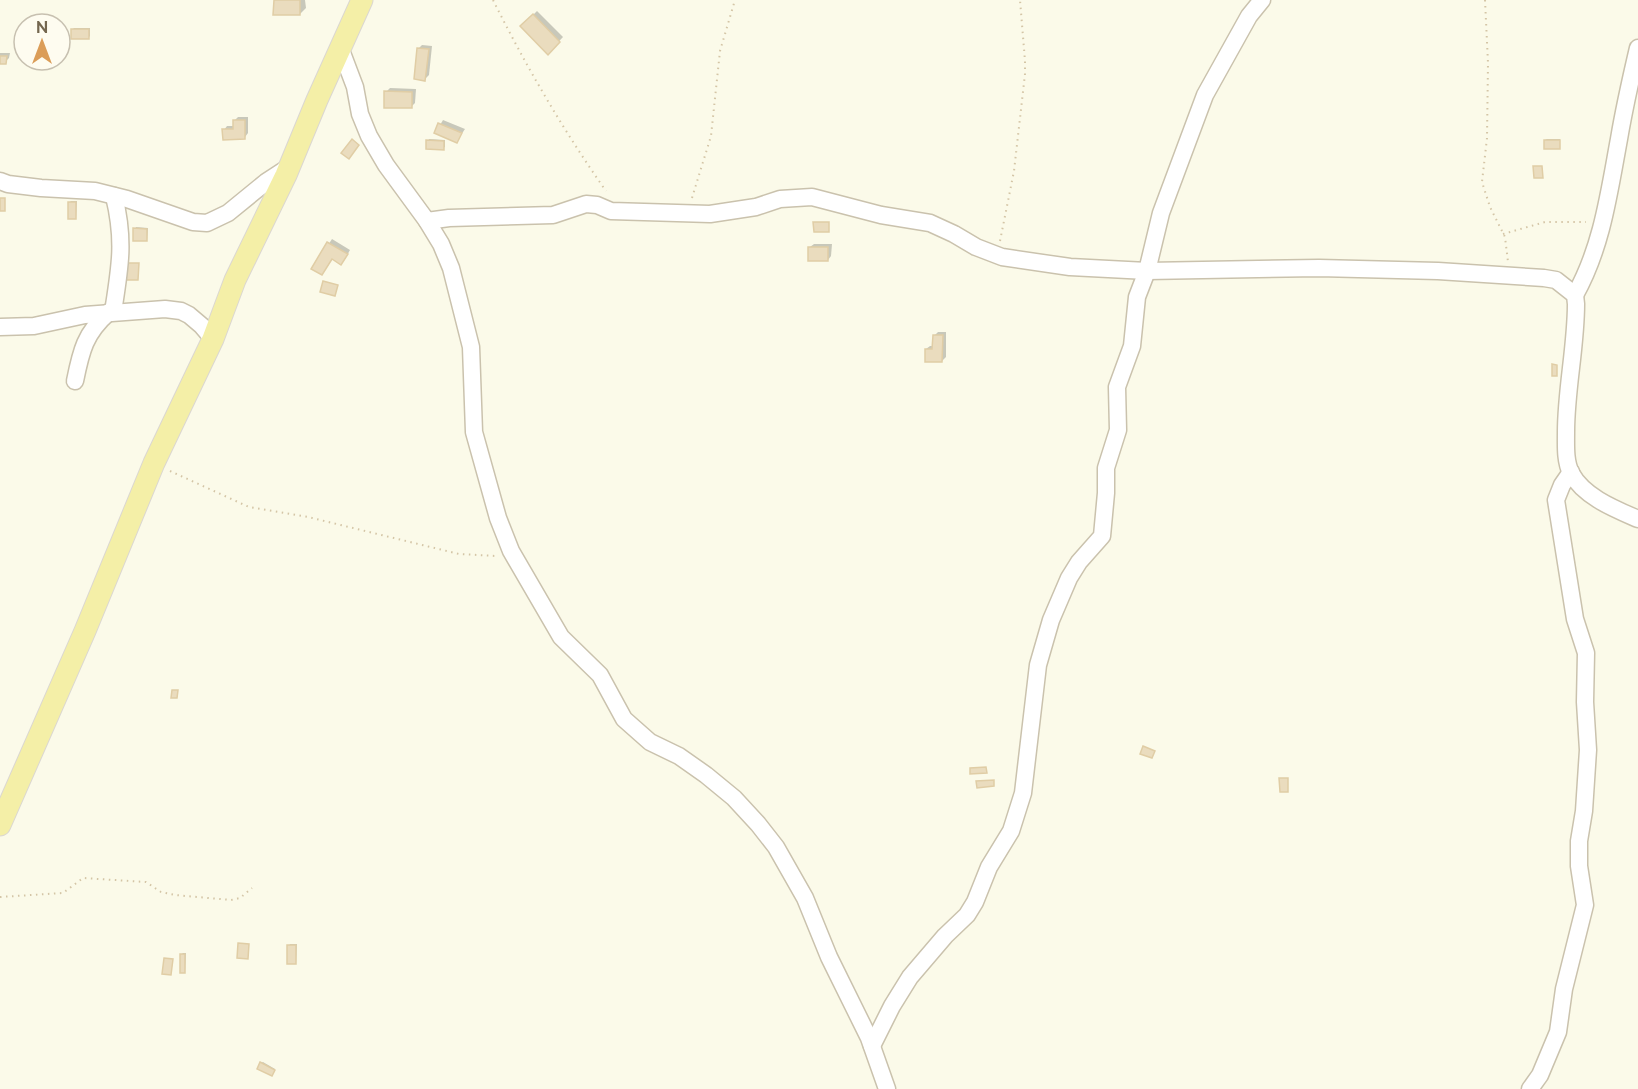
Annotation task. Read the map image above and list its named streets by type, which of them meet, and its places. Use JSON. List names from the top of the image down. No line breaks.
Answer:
{"north":"top"}
